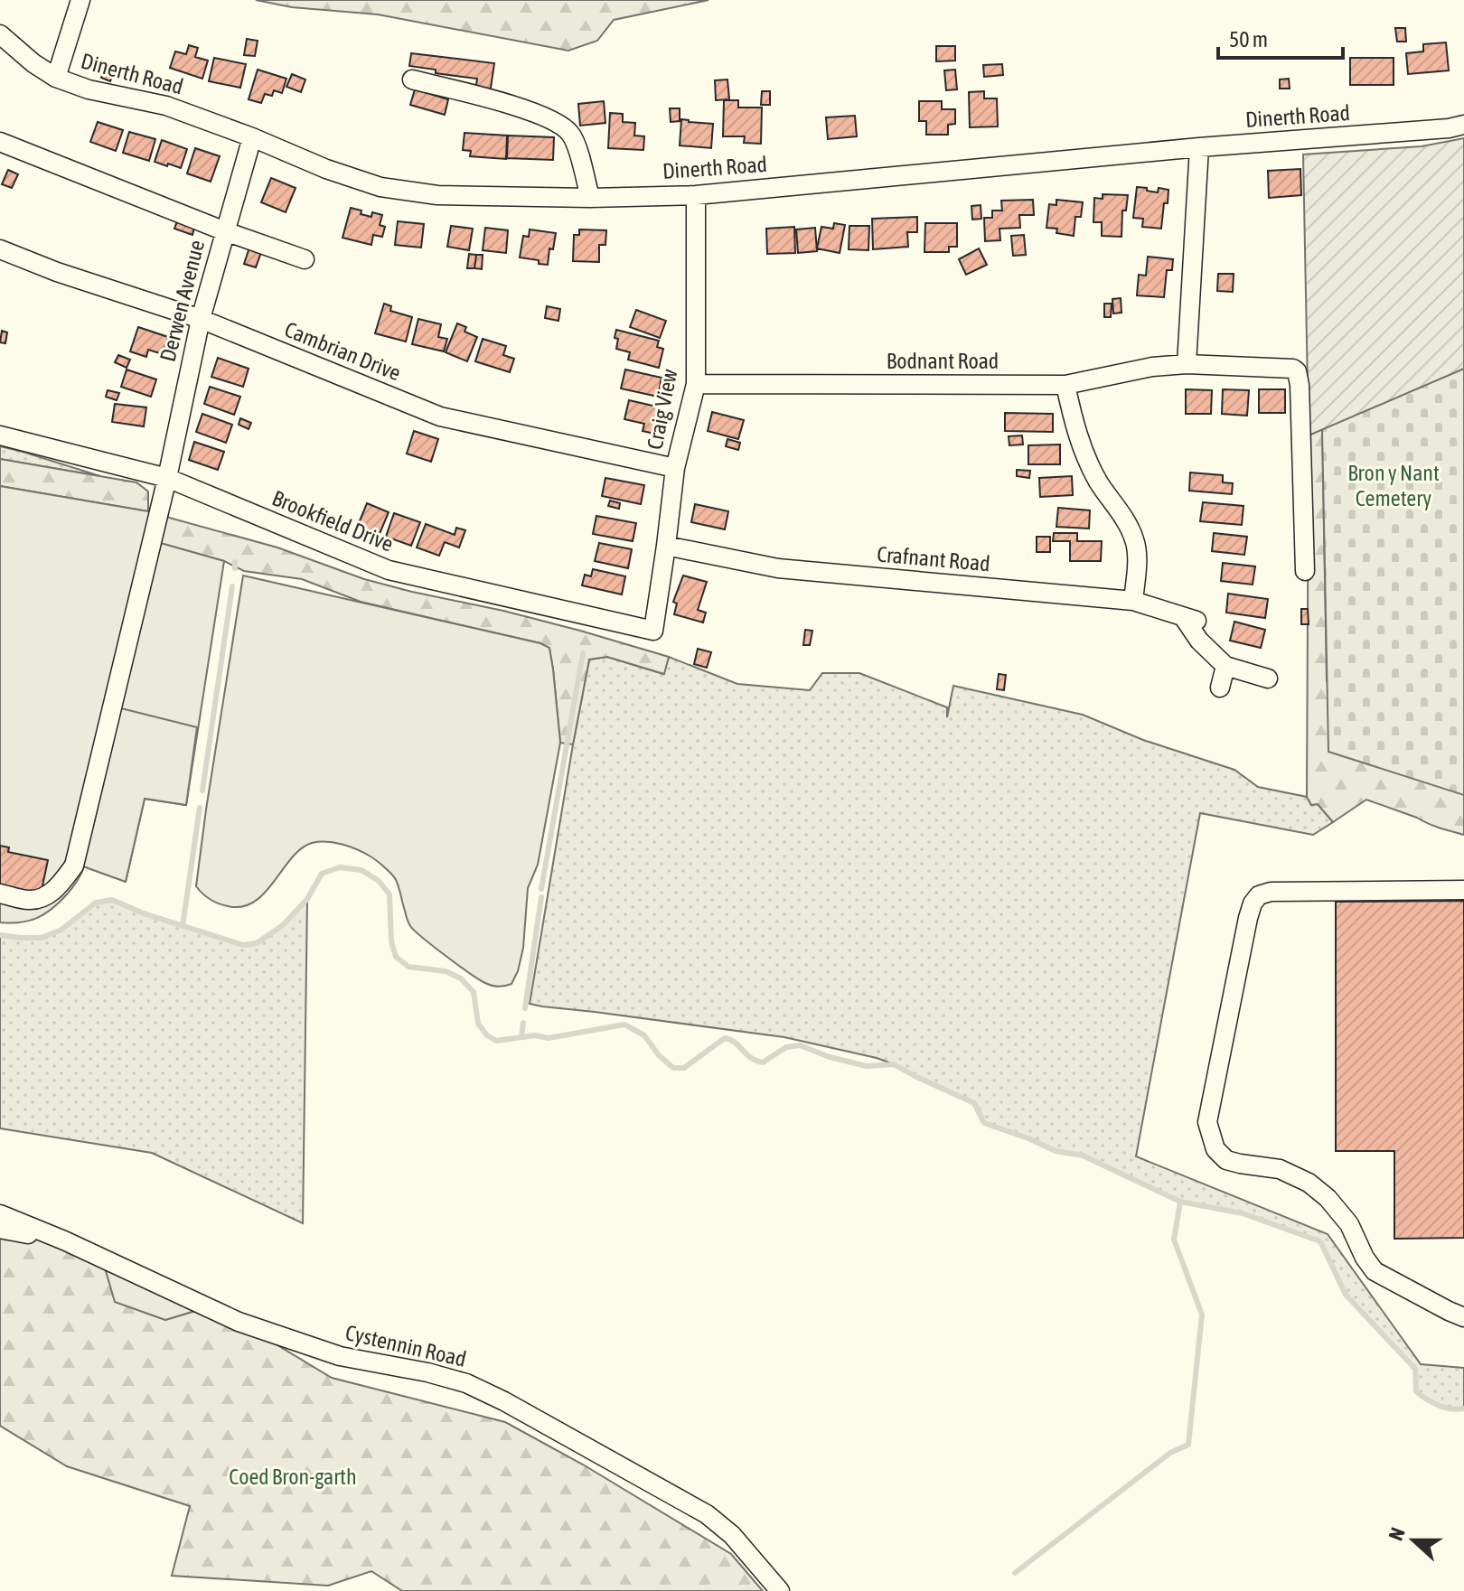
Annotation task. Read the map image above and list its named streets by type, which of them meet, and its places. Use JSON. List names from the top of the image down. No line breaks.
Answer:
{"streets":{"street":["Dinerth Road","Derwen Avenue","Cambrian Drive","Bodnant Road","Craig View","Brookfield Drive","Crafnant Road","Cystennin Road"]},"crossings":[["Dinerth Road","Derwen Avenue"],["Dinerth Road","Craig View"],["Derwen Avenue","Cambrian Drive"],["Derwen Avenue","Brookfield Drive"],["Cambrian Drive","Craig View"],["Bodnant Road","Craig View"],["Craig View","Brookfield Drive"],["Craig View","Crafnant Road"]],"parks":["Bron y Nant Cemetery","Coed Bron-garth"],"scale_bar":"50 m","north":"left"}
